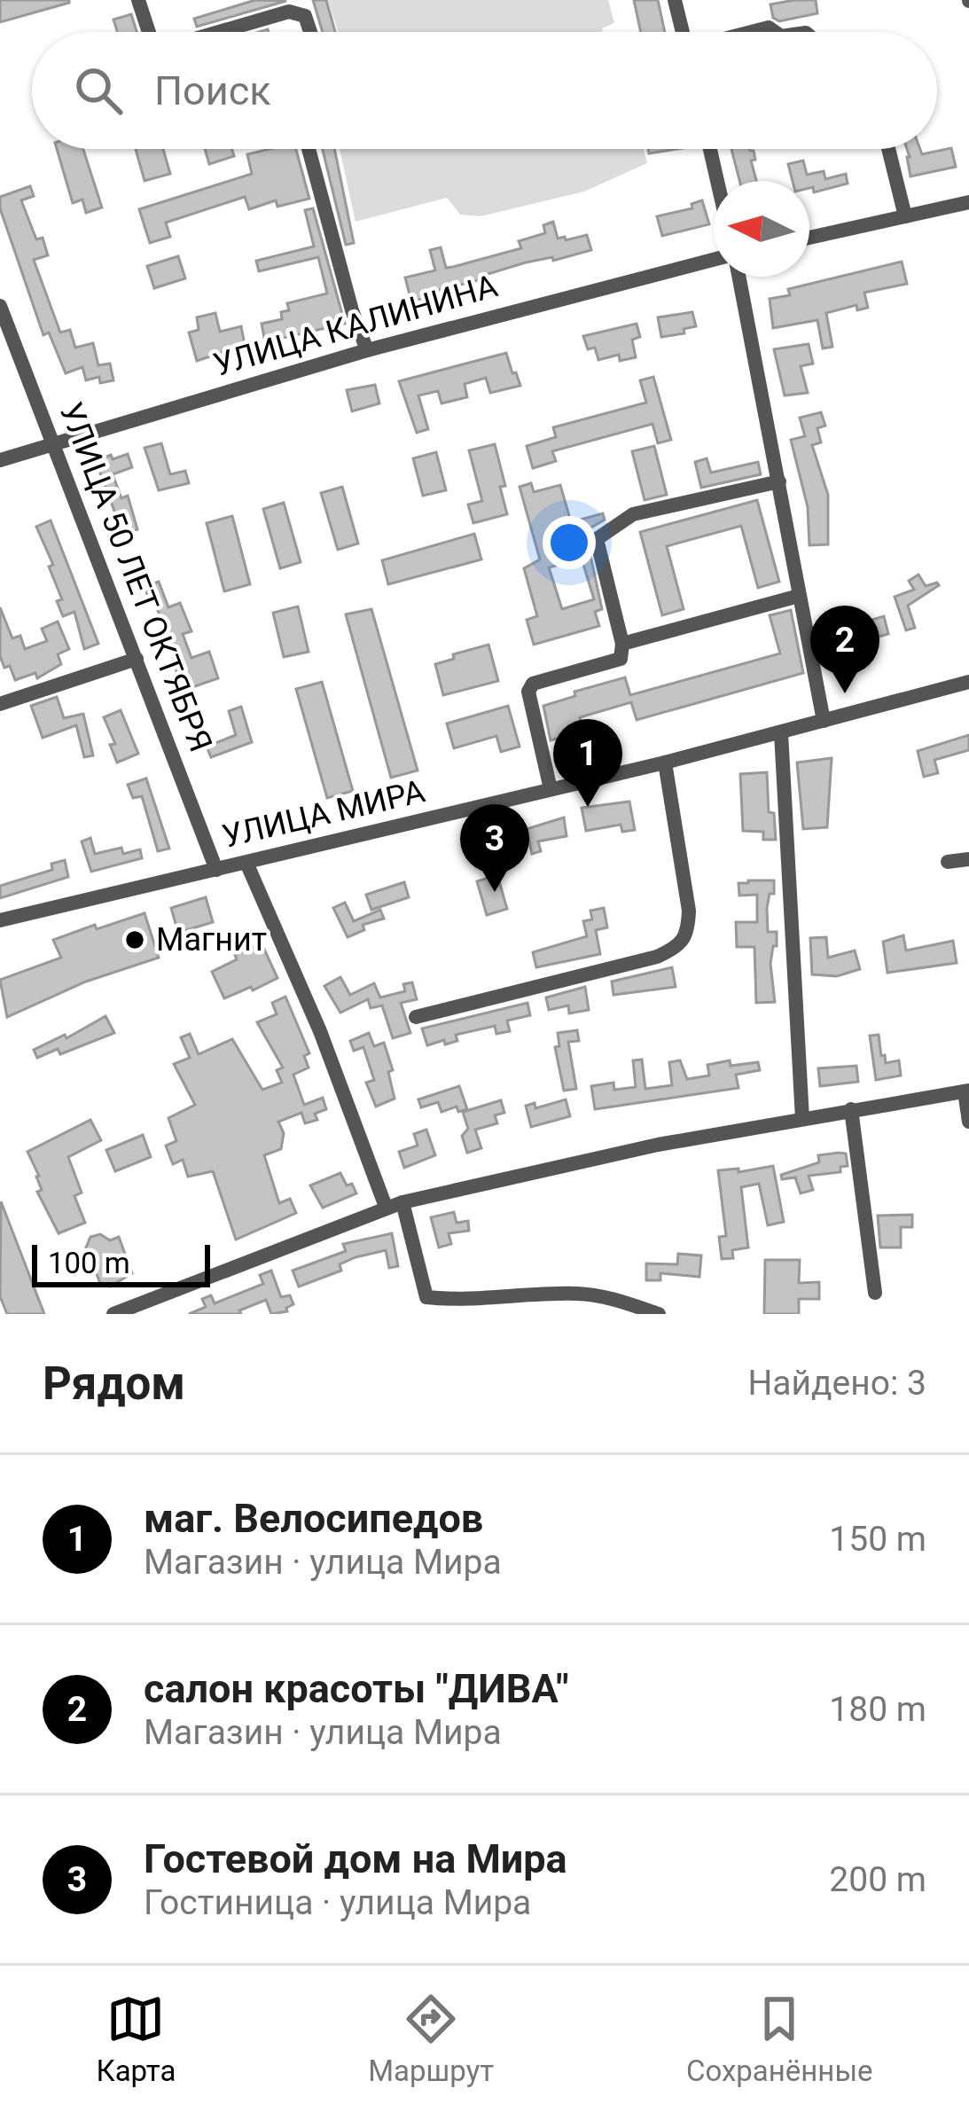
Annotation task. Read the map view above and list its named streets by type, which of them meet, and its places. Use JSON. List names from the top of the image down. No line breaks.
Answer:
{"streets":{"street":["УЛИЦА КАЛИНИНА","УЛИЦА 50 ЛЕТ ОКТЯБРЯ","УЛИЦА МИРА"]},"crossings":[["УЛИЦА КАЛИНИНА","УЛИЦА 50 ЛЕТ ОКТЯБРЯ"],["УЛИЦА 50 ЛЕТ ОКТЯБРЯ","УЛИЦА МИРА"]],"places":["Магнит"],"scale_bar":"100 m","north":"left","page":{"search":"Поиск","pins":["2","1","3"],"scale":"100 m","heading":["Рядом","Найдено: 3"],"list":[{"mark":"1","name":"маг. Велосипедов","note":"Магазин · улица Мира","value":"150 m"},{"mark":"2","name":"салон красоты \"ДИВА\"","note":"Магазин · улица Мира","value":"180 m"},{"mark":"3","name":"Гостевой дом на Мира","note":"Гостиница · улица Мира","value":"200 m"}],"nav":["Карта","Маршрут","Сохранённые"]}}
